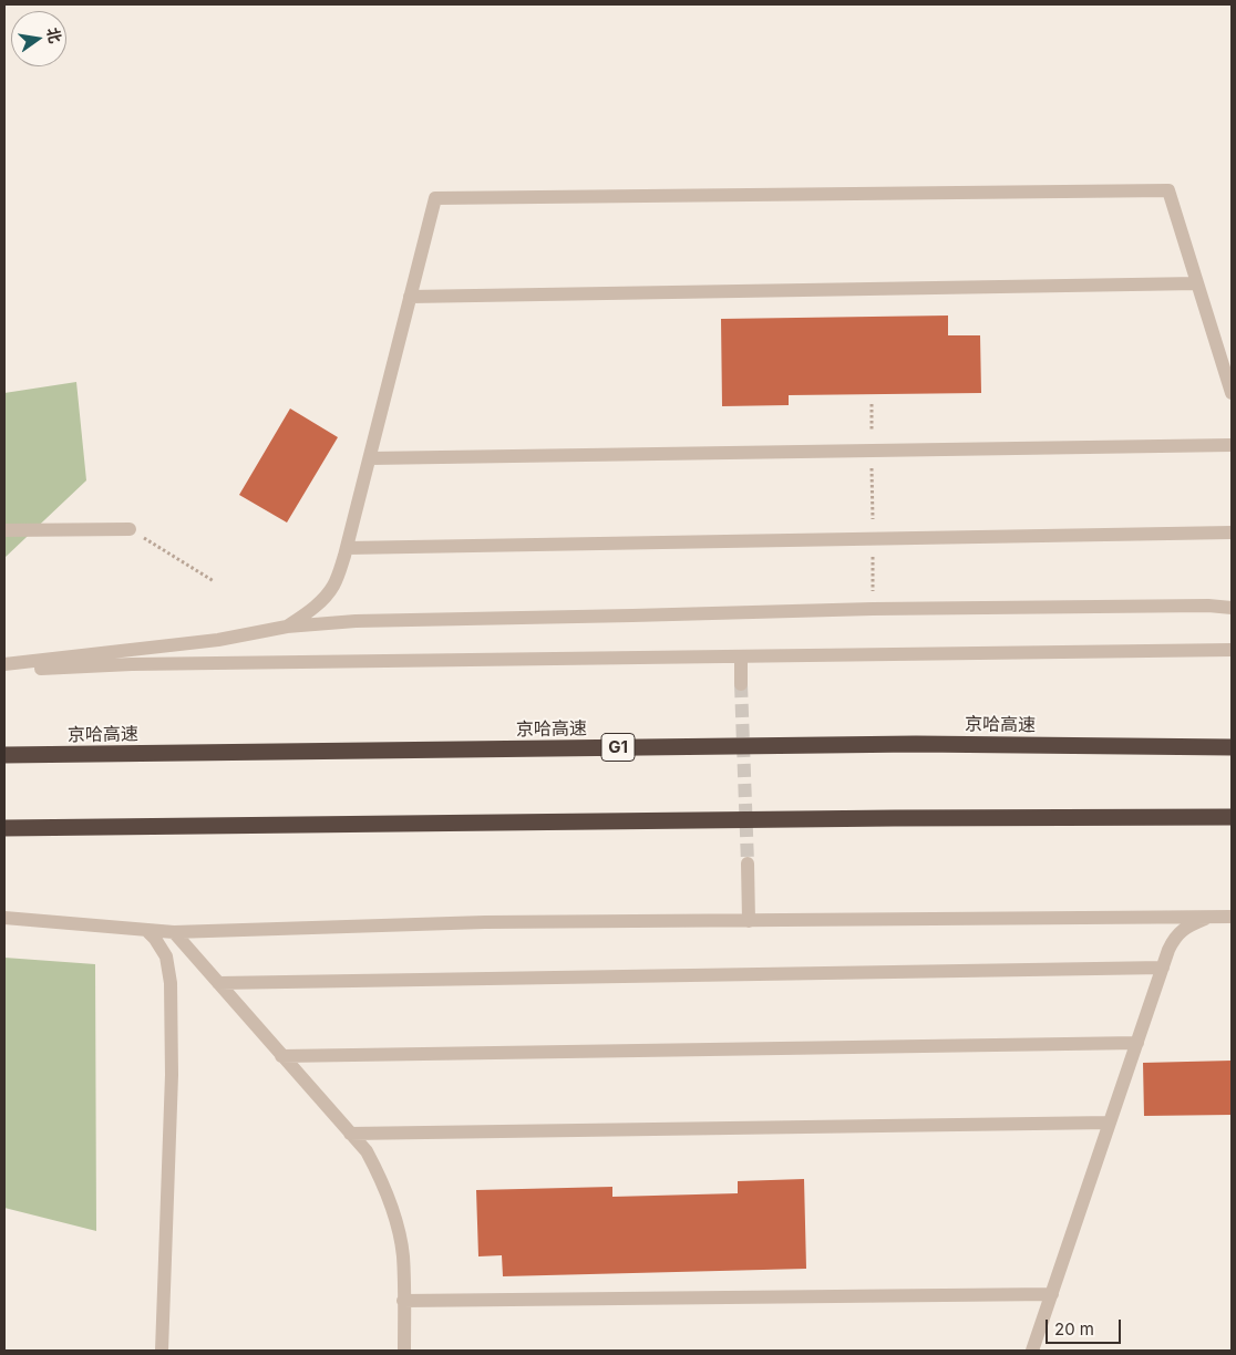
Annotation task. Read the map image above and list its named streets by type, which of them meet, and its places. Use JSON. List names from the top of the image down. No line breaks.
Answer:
{"streets":{"highway":["京哈高速","G1"]},"scale_bar":"20 m","north":"right"}
